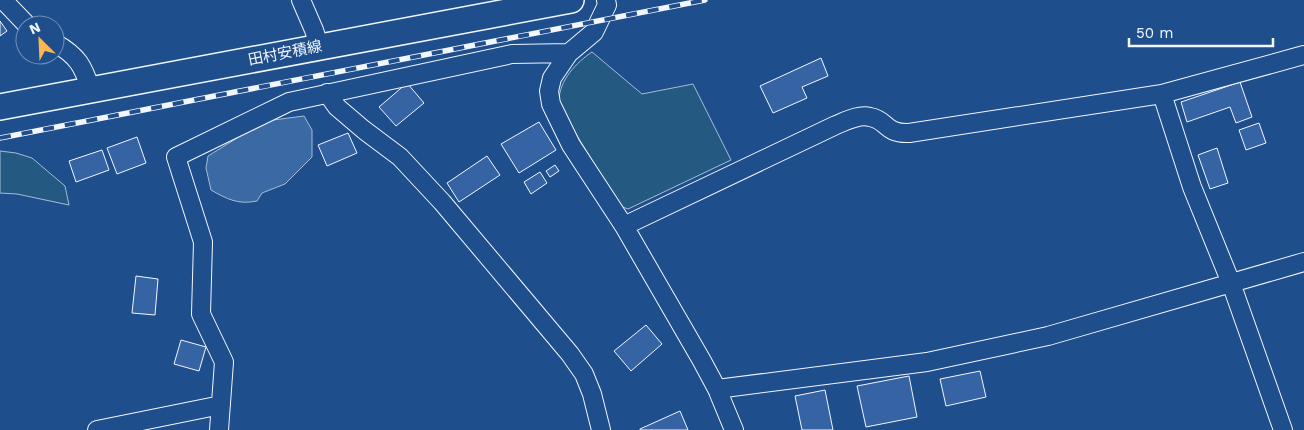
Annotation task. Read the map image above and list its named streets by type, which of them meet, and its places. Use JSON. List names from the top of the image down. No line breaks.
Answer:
{"streets":{"main road":["田村安積線"]},"scale_bar":"50 m","north":"top left"}
